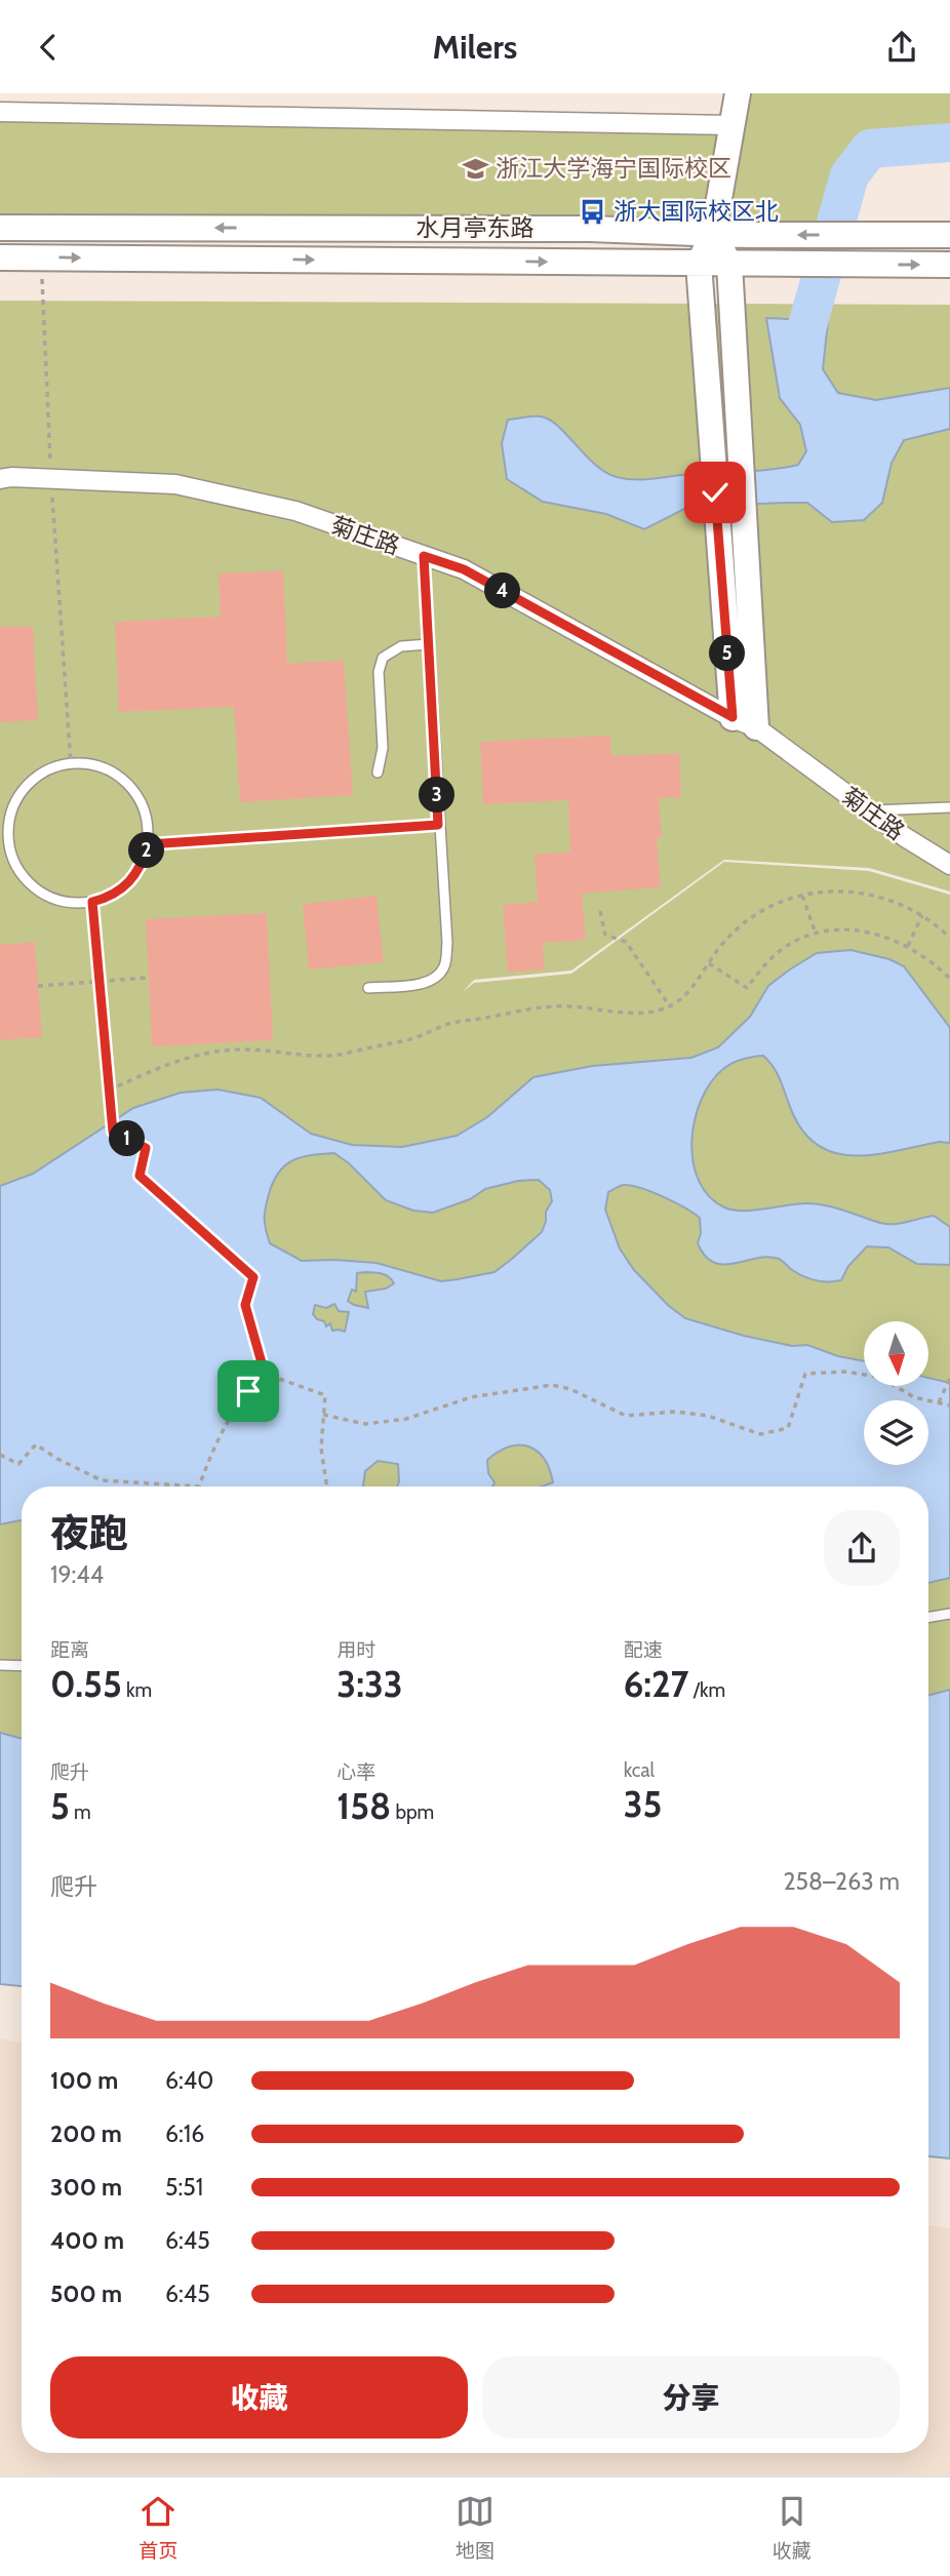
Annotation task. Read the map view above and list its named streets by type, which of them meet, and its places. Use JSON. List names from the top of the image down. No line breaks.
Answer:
{"streets":{"main road":["水月亭东路"],"street":["菊庄路"]},"places":{"school or university":["浙江大学海宁国际校区"],"bus stop":["浙大国际校区北"]},"north":"bottom","page":{"header":"Milers","pins":["4","5","3","2","1"],"heading":["夜跑","19:44"],"stats":[["距离","0.55 km"],["用时","3:33"],["配速","6:27 /km"],["爬升","5 m"],["心率","158 bpm"],["kcal","35"]],"chart":["爬升","258–263 m"],"list":[{"name":"100 m","note":"6:40"},{"name":"200 m","note":"6:16"},{"name":"300 m","note":"5:51"},{"name":"400 m","note":"6:45"},{"name":"500 m","note":"6:45"}],"buttons":["收藏","分享"],"tabs":["首页","地图","收藏"]}}
